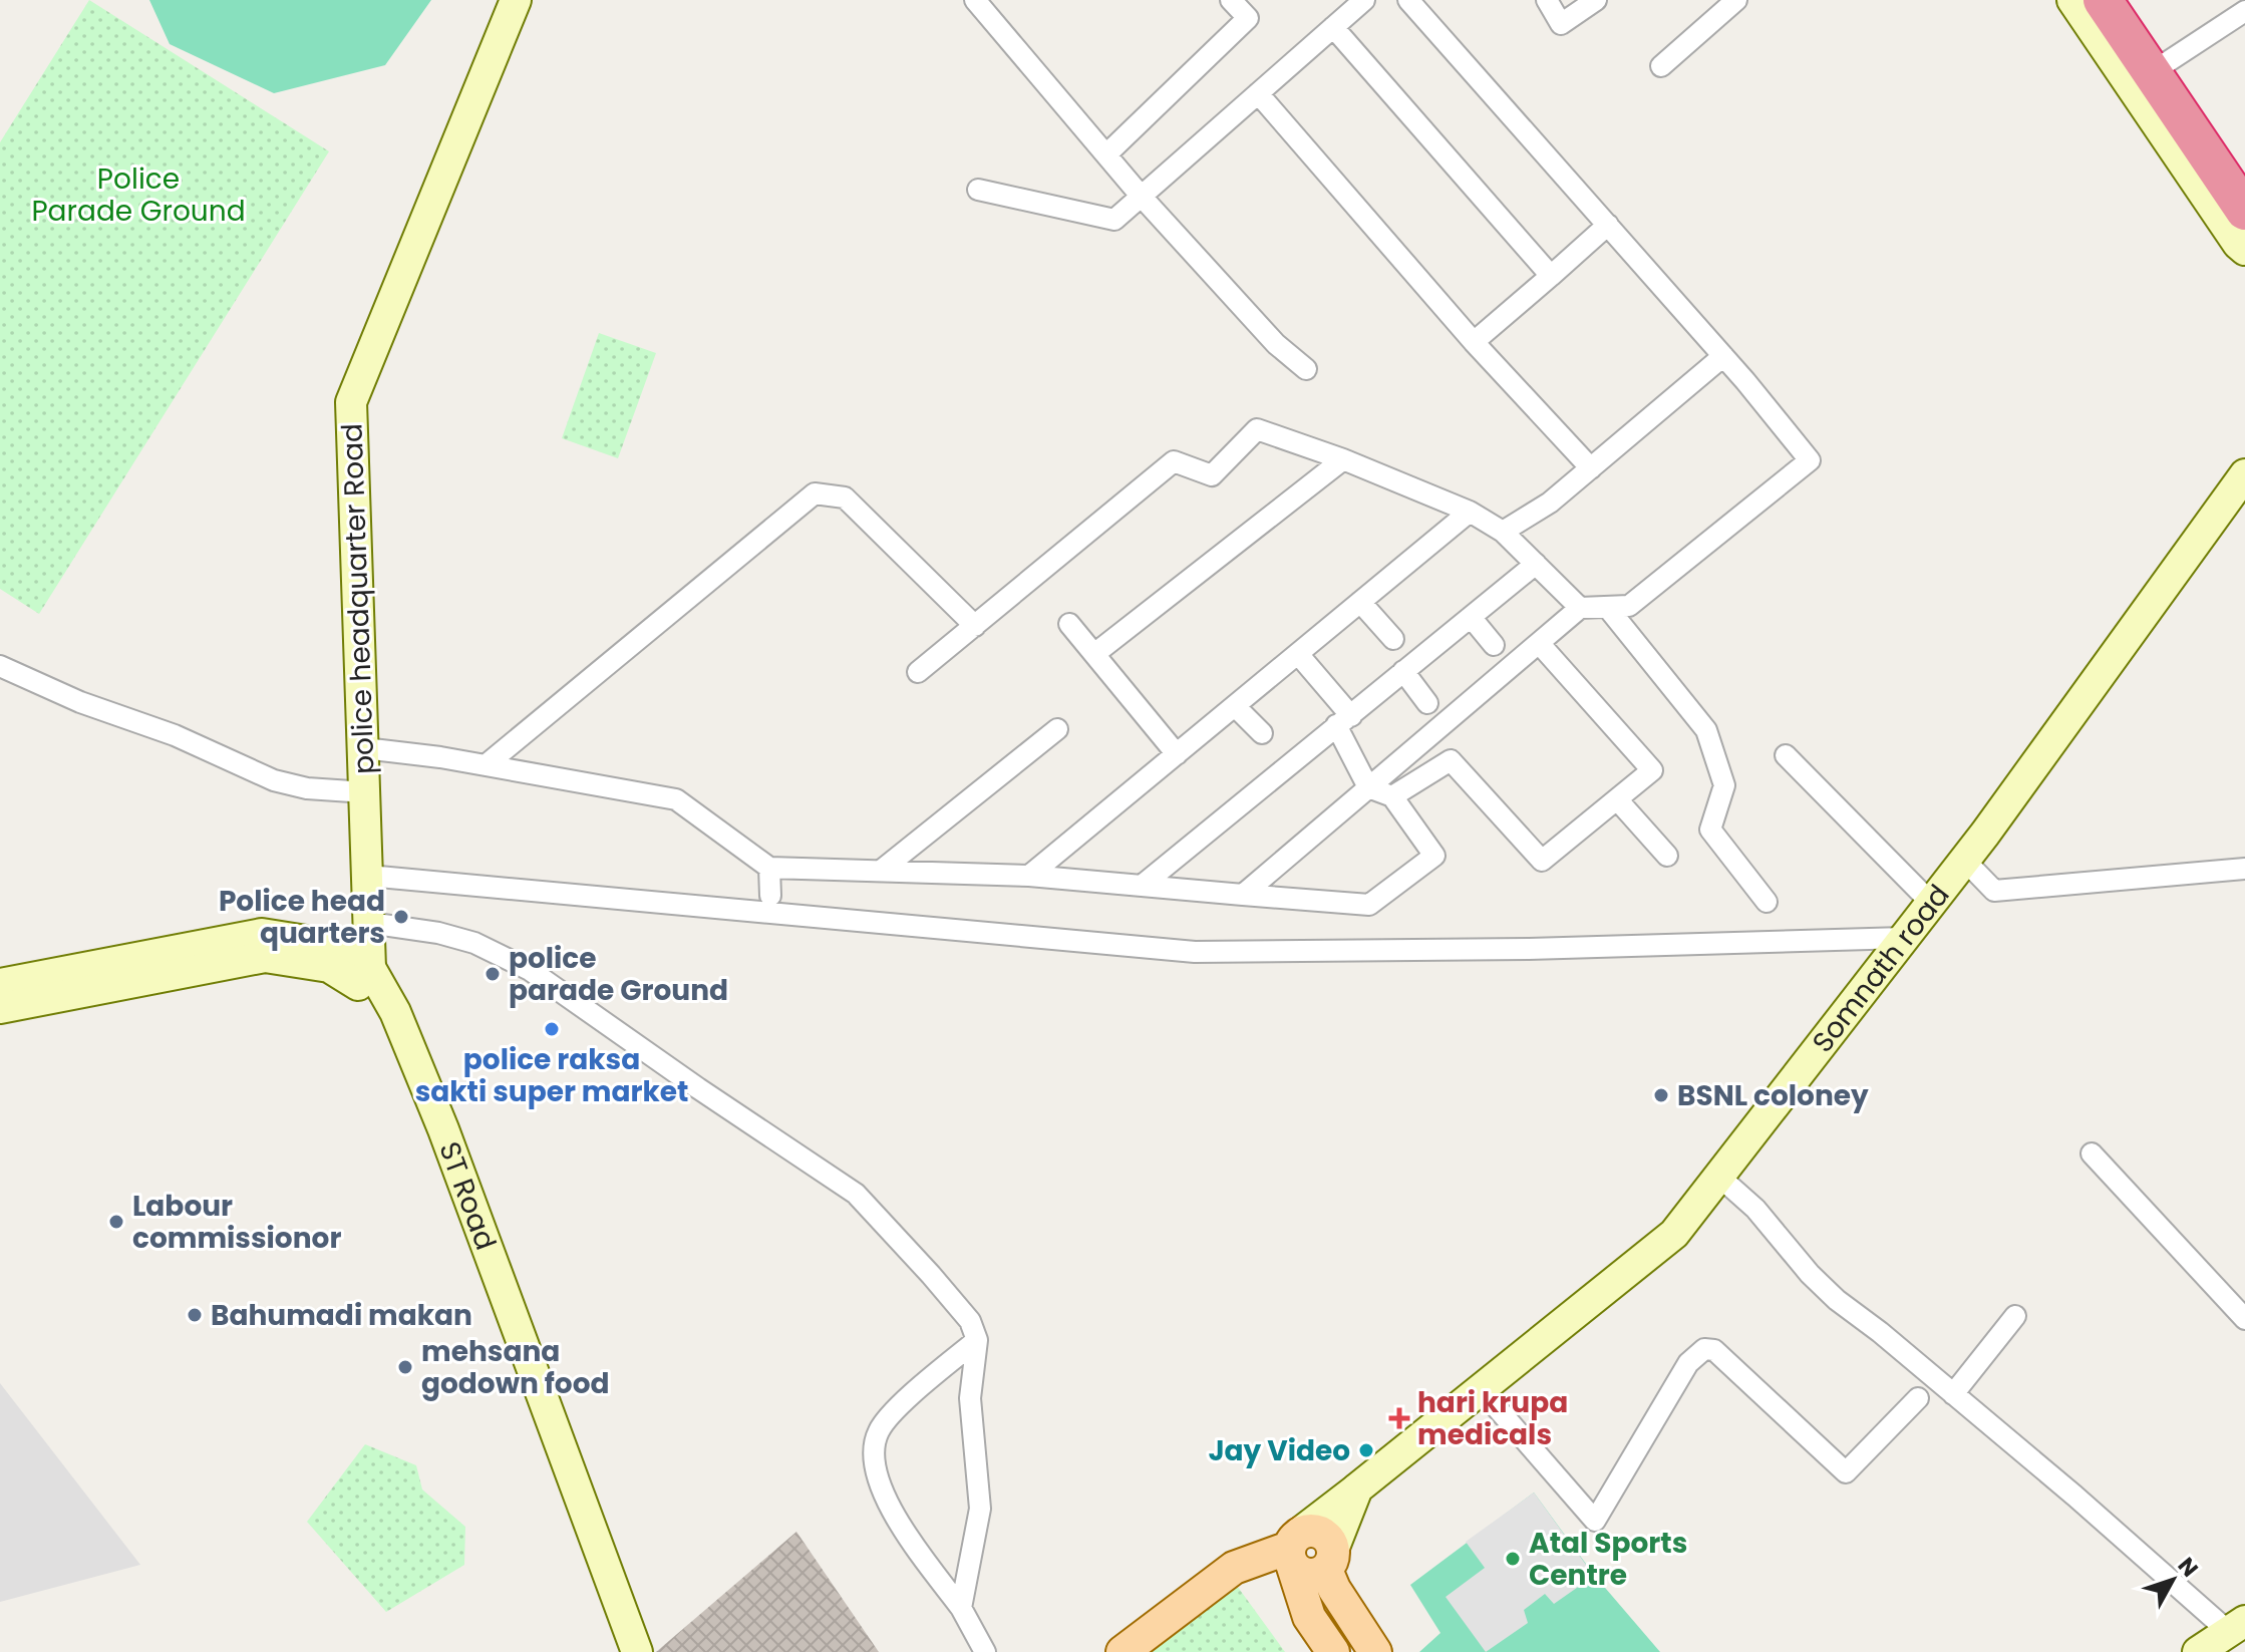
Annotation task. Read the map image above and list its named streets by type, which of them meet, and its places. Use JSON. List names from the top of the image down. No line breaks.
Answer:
{"streets":{"street":["police headquarter Road","Somnath road","ST Road"]},"crossings":[["police headquarter Road","ST Road"]],"parks":["Police Parade Ground"],"places":{"other":["Police head quarters","police parade Ground","police raksa sakti super market","BSNL coloney","Labour commissionor","Bahumadi makan","mehsana godown food","Jay Video","Atal Sports Centre"],"health":["hari krupa medicals"]},"north":"top right"}
